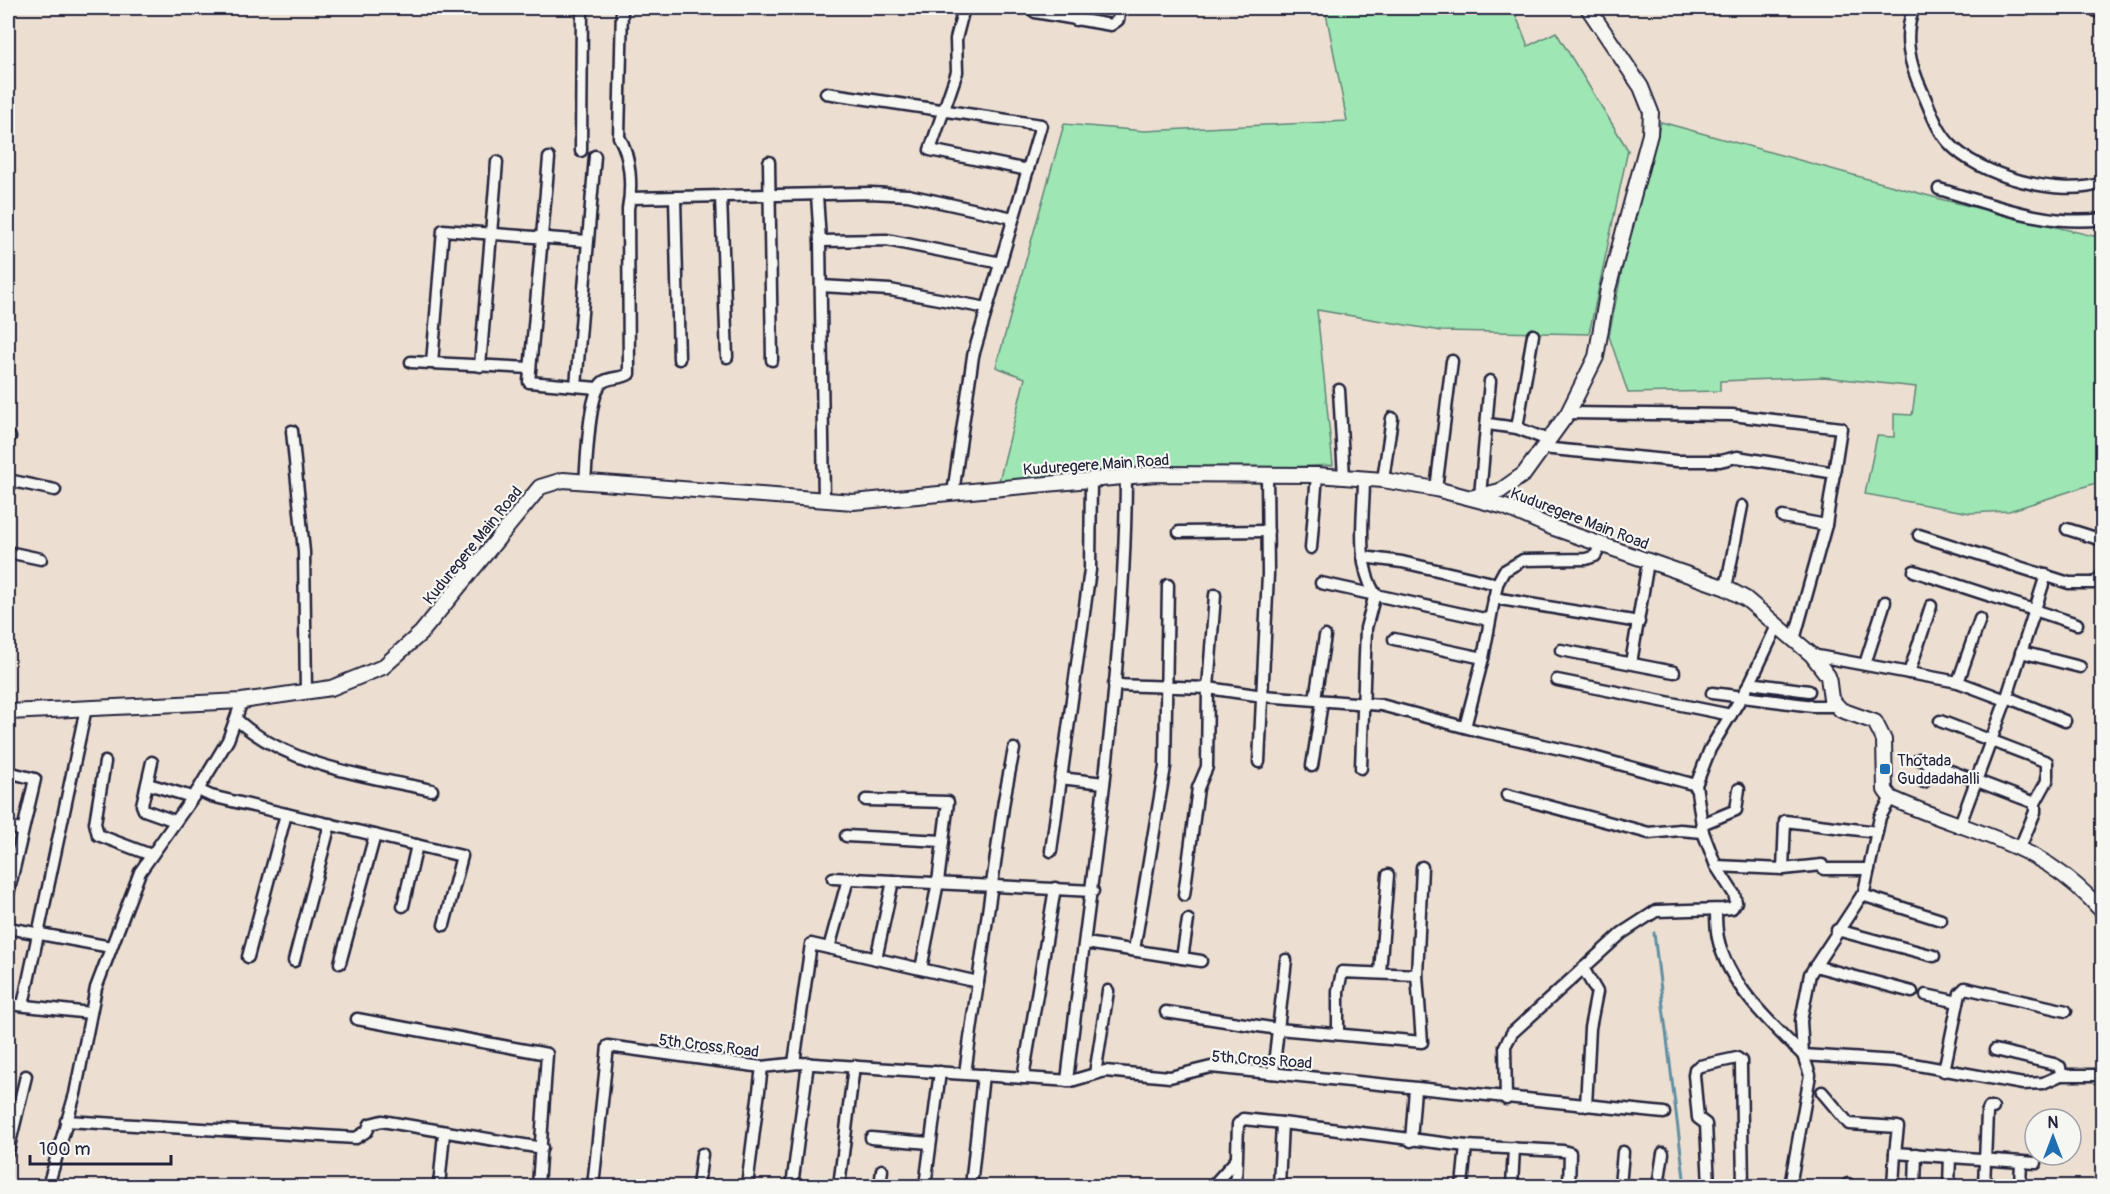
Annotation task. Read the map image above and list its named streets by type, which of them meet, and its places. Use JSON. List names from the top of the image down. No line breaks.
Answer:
{"streets":{"street":["Kuduregere Main Road","5th Cross Road"]},"places":{"transit":["Thotada Guddadahalli"]},"scale_bar":"100 m","north":"top"}
